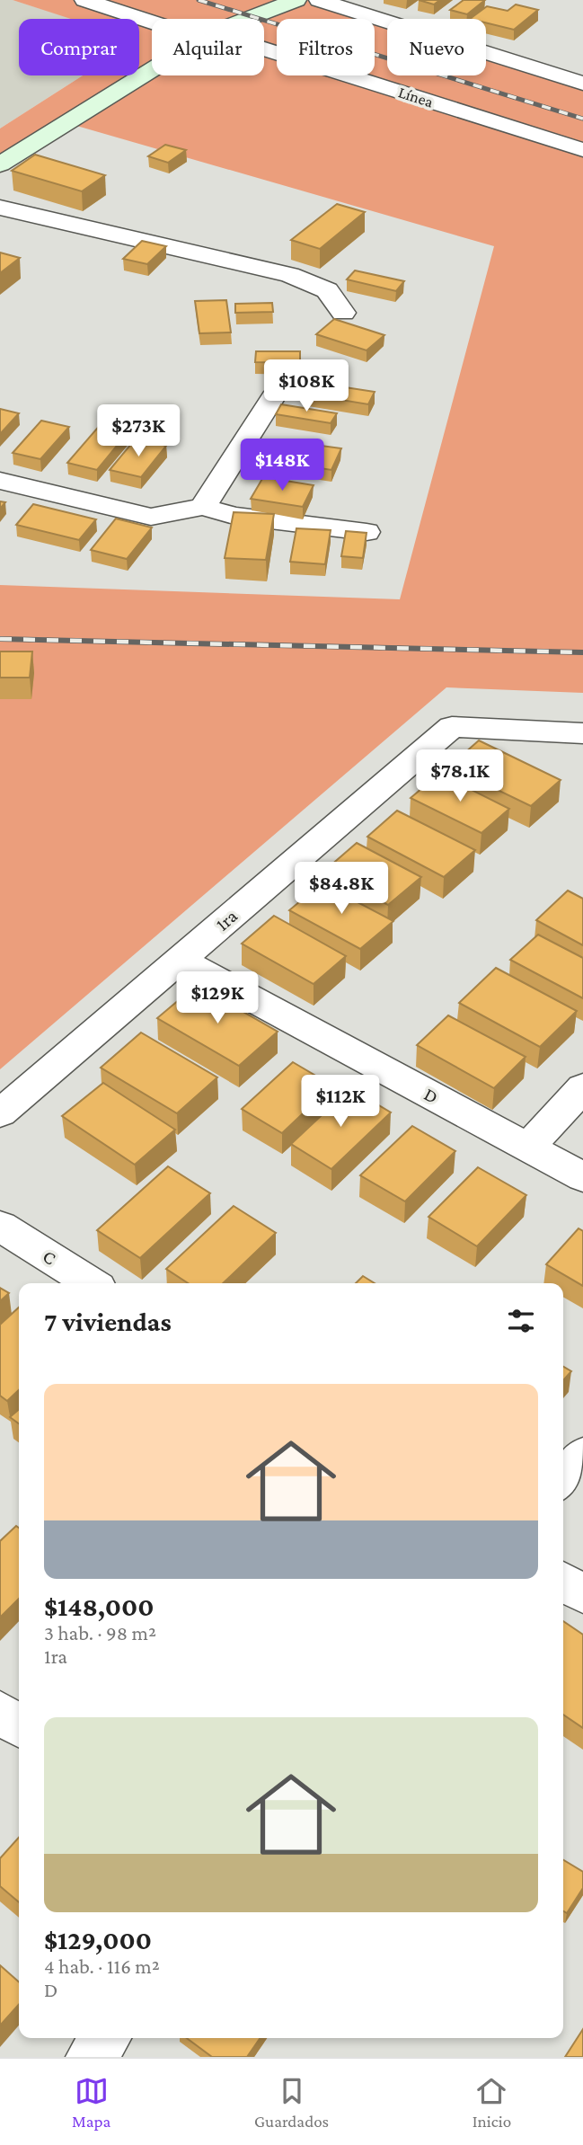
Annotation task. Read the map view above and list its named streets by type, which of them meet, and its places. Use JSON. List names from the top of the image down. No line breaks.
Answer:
{"streets":{"street":["Línea","1ra","D","C"]},"crossings":[["1ra","D"]],"page":{"chip":["Comprar","Alquilar","Filtros","Nuevo"],"price":["$108K","$273K","$148K","$78.1K","$84.8K","$129K","$112K"],"heading":"7 viviendas","list":[{"name":"$148,000","note":"3 hab. · 98 m² · 1ra"},{"name":"$129,000","note":"4 hab. · 116 m² · D"}],"tabs":["Mapa","Guardados","Inicio"]}}
